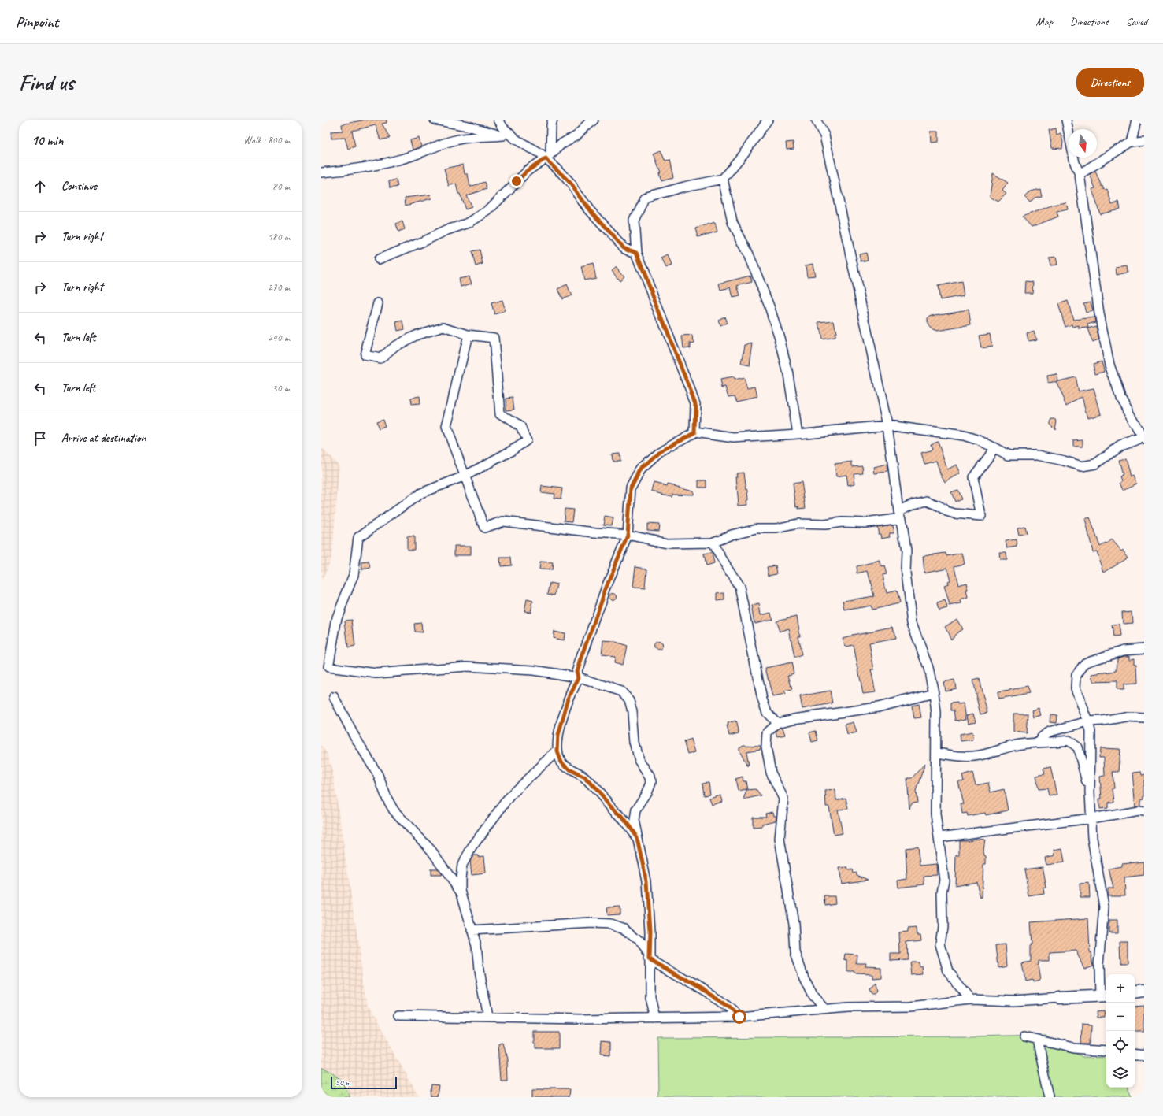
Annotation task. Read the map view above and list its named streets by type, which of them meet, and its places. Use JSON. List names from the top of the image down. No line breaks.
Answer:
{"scale_bar":"50 m","north":"bottom","page":{"header":"Pinpoint","nav":["Map","Directions","Saved"],"buttons":"Directions","title":"Find us","heading":["10 min","Walk · 800 m"],"list":[["Continue","80 m"],["Turn right","180 m"],["Turn right","270 m"],["Turn left","240 m"],["Turn left","30 m"],"Arrive at destination"],"map_buttons":["+","−"],"scale":"50 m"}}
